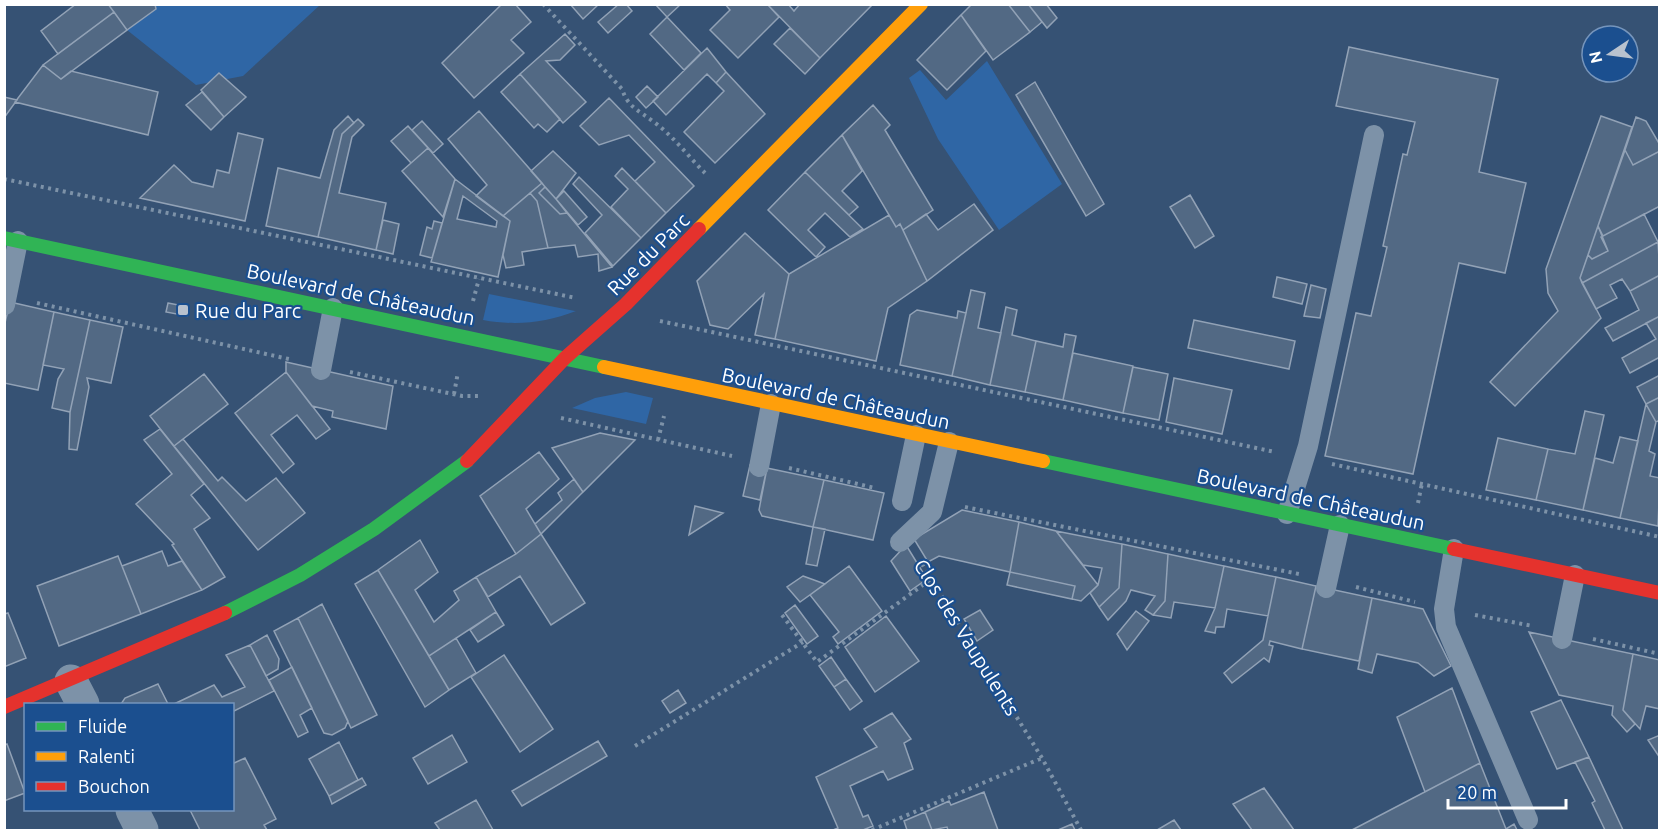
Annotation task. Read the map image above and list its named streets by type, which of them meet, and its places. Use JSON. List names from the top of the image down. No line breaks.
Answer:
{"streets":{"main road":["Rue du Parc","Boulevard de Châteaudun"],"lane":["Clos des Vaupulents"]},"crossings":[["Rue du Parc","Boulevard de Châteaudun"],["Boulevard de Châteaudun","Clos des Vaupulents"]],"places":{"transit":["Rue du Parc"]},"legend":["Fluide","Ralenti","Bouchon"],"scale_bar":"20 m","north":"left"}
